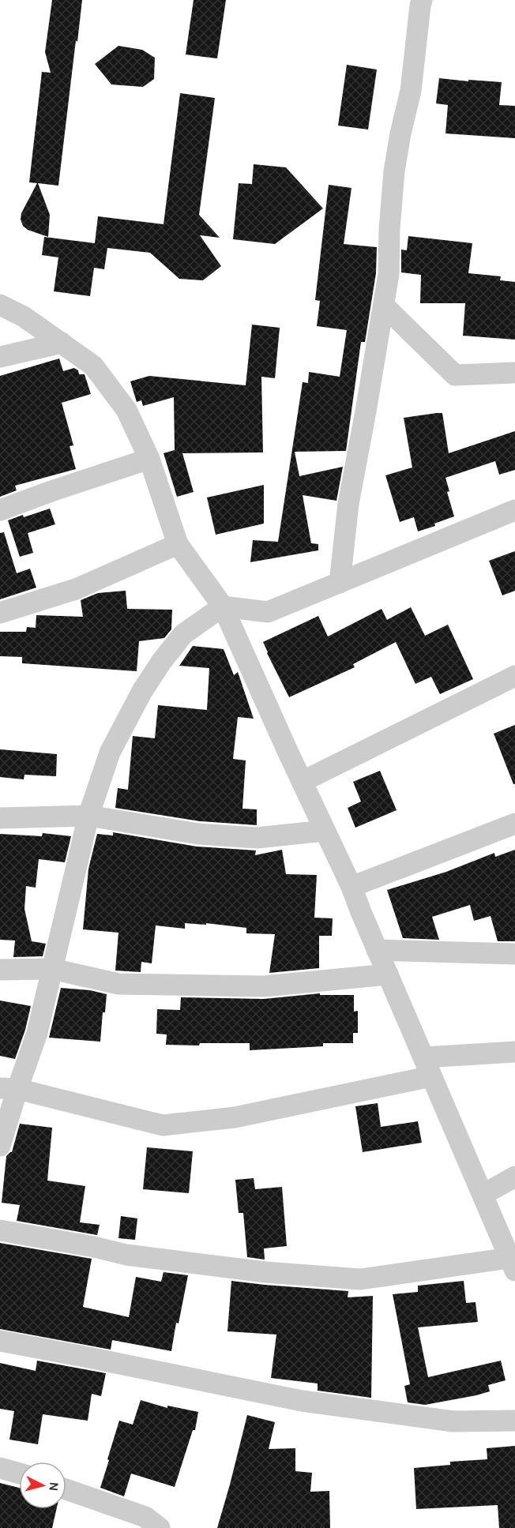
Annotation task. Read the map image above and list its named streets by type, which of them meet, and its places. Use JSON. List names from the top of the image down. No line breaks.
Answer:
{"north":"right"}
